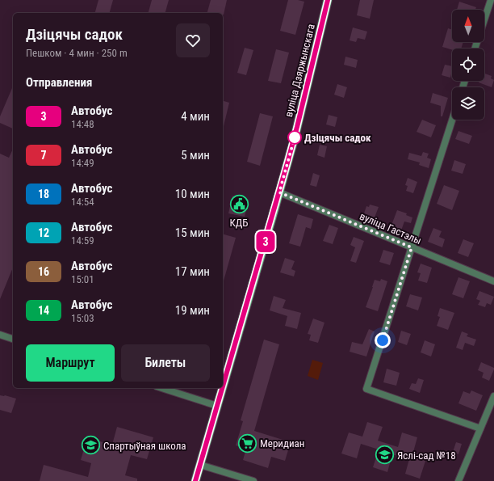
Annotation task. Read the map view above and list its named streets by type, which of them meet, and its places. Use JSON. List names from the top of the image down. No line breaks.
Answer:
{"streets":{"main road":["вуліца Дзяржынскага"],"street":["вуліца Гастэлы"]},"crossings":[["вуліца Дзяржынскага","вуліца Гастэлы"]],"places":{"other":["Дзіцячы садок"],"public building":["КДБ"],"supermarket":["Меридиан"],"school or university":["Спартыўная школа","Яслі-сад №18"]},"lines":["bus line 3"],"north":"top","page":{"on_map":"3","heading":[["Дзіцячы садок","Пешком · 4 мин · 250 m"],"Отправления"],"list":[{"mark":"3","name":"Автобус","note":"14:48","value":"4 мин"},{"mark":"7","name":"Автобус","note":"14:49","value":"5 мин"},{"mark":"18","name":"Автобус","note":"14:54","value":"10 мин"},{"mark":"12","name":"Автобус","note":"14:59","value":"15 мин"},{"mark":"16","name":"Автобус","note":"15:01","value":"17 мин"},{"mark":"14","name":"Автобус","note":"15:03","value":"19 мин"}],"buttons":["Маршрут","Билеты"]}}
